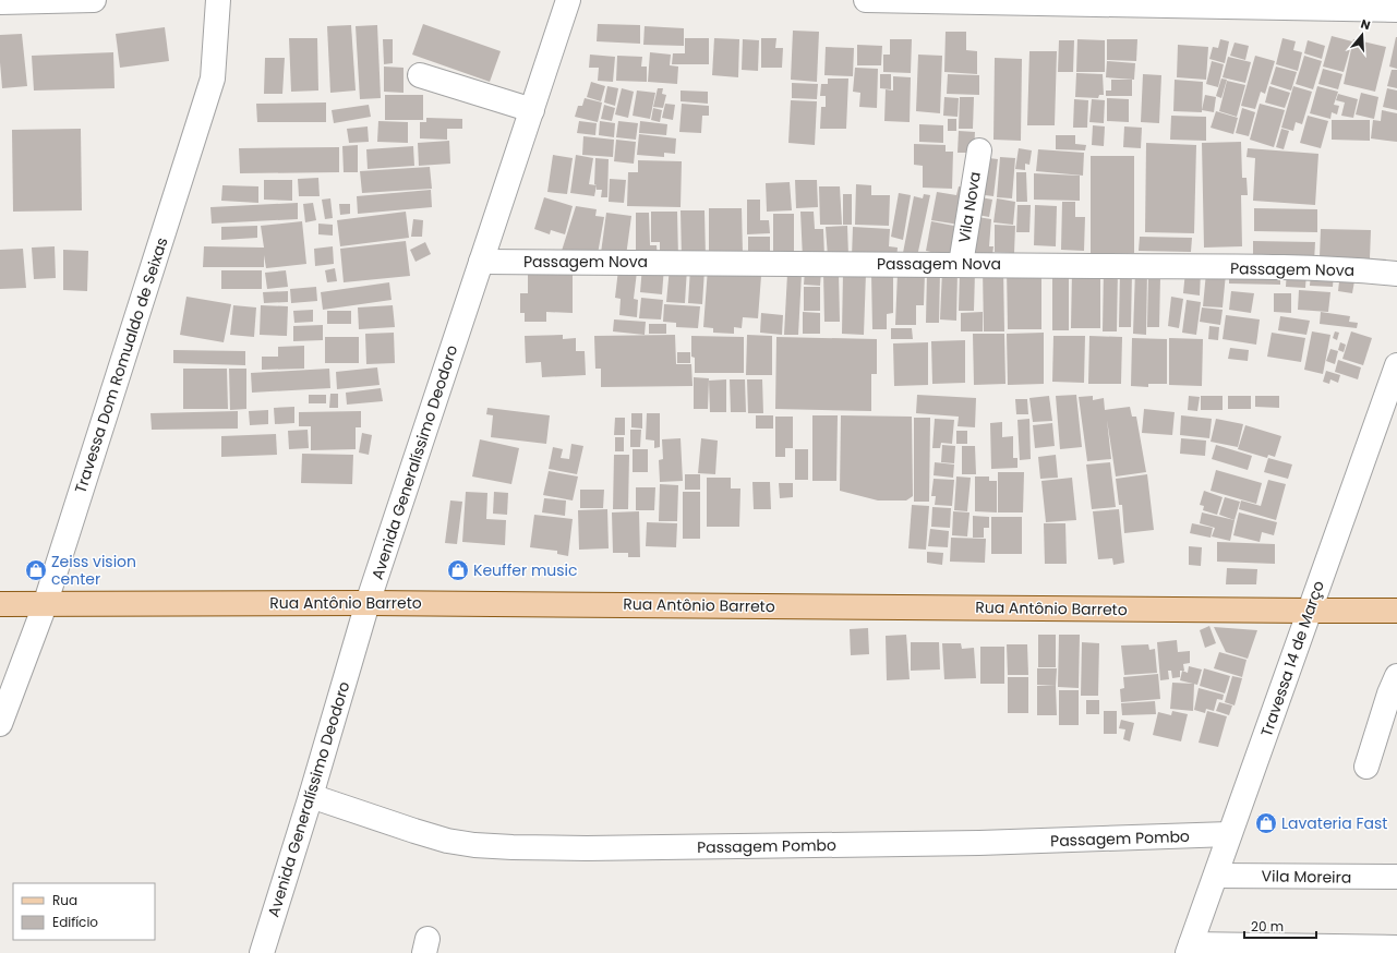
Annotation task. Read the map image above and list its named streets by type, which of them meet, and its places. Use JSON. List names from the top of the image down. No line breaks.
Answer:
{"streets":{"main road":["Rua Antônio Barreto"],"street":["Vila Nova","Passagem Nova","Travessa Dom Romualdo de Seixas","Avenida Generalíssimo Deodoro","Travessa 14 de Março","Passagem Pombo","Vila Moreira"]},"crossings":[["Vila Nova","Passagem Nova"],["Passagem Nova","Avenida Generalíssimo Deodoro"],["Travessa Dom Romualdo de Seixas","Rua Antônio Barreto"],["Avenida Generalíssimo Deodoro","Rua Antônio Barreto"],["Avenida Generalíssimo Deodoro","Passagem Pombo"],["Rua Antônio Barreto","Travessa 14 de Março"],["Travessa 14 de Março","Passagem Pombo"],["Travessa 14 de Março","Vila Moreira"]],"places":{"shop":["Zeiss vision center","Keuffer music","Lavateria Fast"]},"legend":["Rua","Edifício"],"scale_bar":"20 m","north":"top"}
